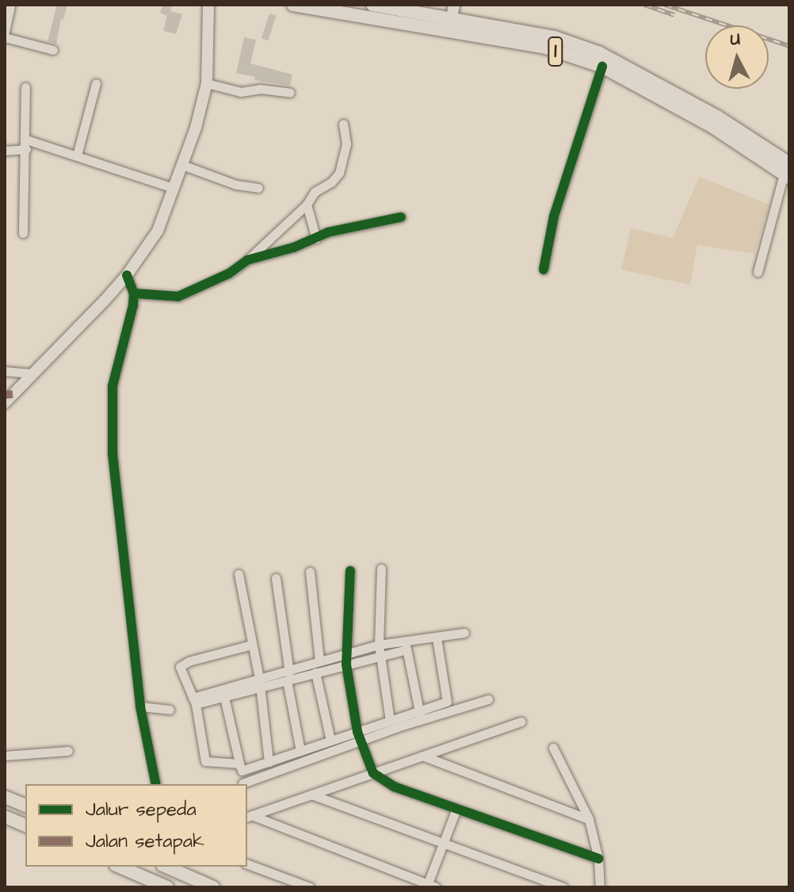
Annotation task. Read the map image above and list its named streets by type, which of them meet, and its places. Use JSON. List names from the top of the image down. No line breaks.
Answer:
{"streets":{"highway":["1"]},"legend":["Jalur sepeda","Jalan setapak"],"north":"top"}
